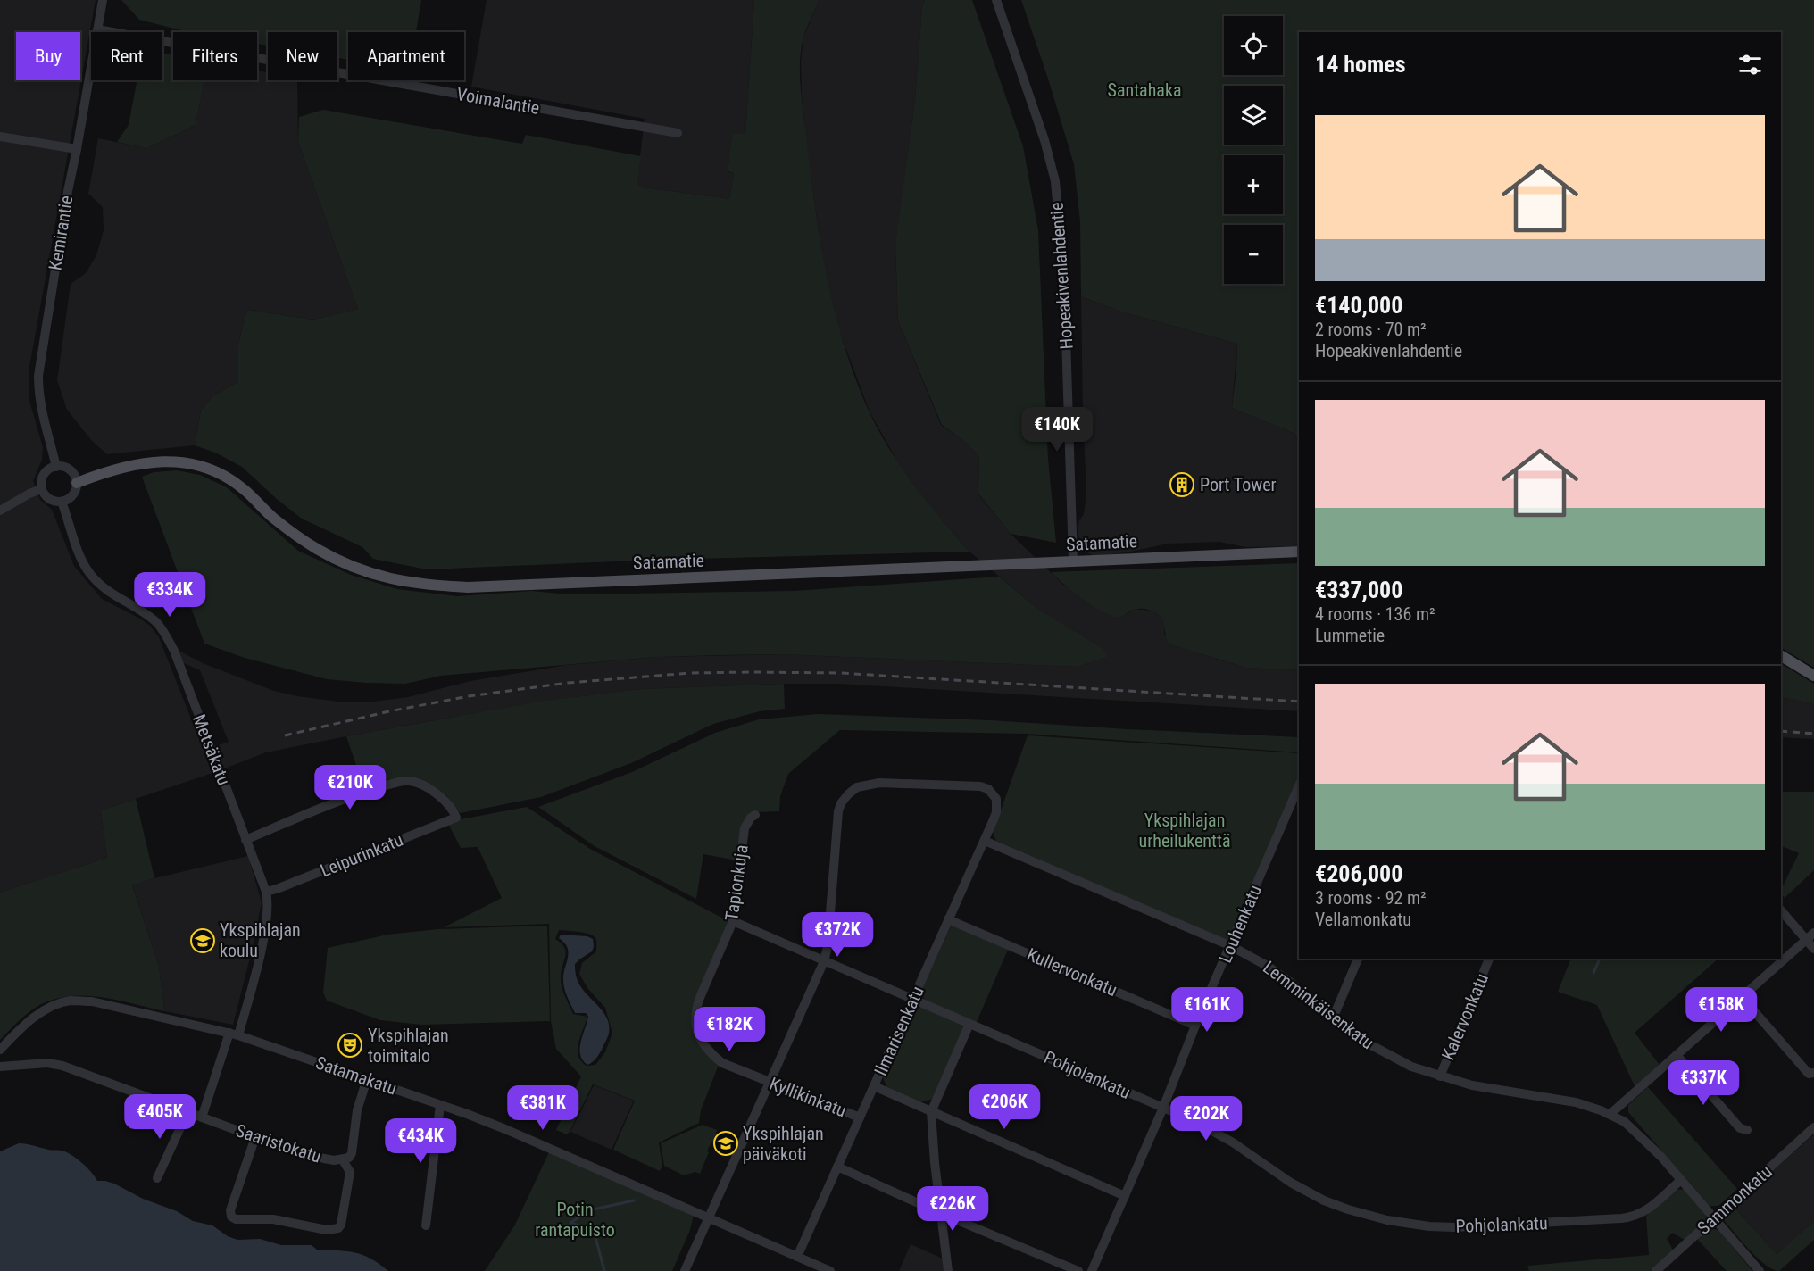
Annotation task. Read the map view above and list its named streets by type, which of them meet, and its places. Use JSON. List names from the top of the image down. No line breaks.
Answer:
{"streets":{"main road":["Satamatie"],"street":["Voimalantie","Kemirantie","Hopeakivenlahdentie","Metsäkatu","Leipurinkatu","Tapionkuja","Louhenkatu","Kullervonkatu","Lemminkäisenkatu","Kalervonkatu","Ilmarisenkatu","Pohjolankatu","Satamakatu","Kyllikinkatu","Saaristokatu","Sammonkatu"]},"crossings":[["Voimalantie","Kemirantie"],["Kemirantie","Satamatie"],["Kemirantie","Metsäkatu"],["Hopeakivenlahdentie","Satamatie"],["Satamatie","Metsäkatu"],["Metsäkatu","Leipurinkatu"],["Metsäkatu","Satamakatu"],["Metsäkatu","Saaristokatu"],["Tapionkuja","Pohjolankatu"],["Tapionkuja","Kyllikinkatu"],["Louhenkatu","Kullervonkatu"],["Louhenkatu","Lemminkäisenkatu"],["Louhenkatu","Pohjolankatu"],["Kullervonkatu","Ilmarisenkatu"],["Lemminkäisenkatu","Kalervonkatu"],["Lemminkäisenkatu","Ilmarisenkatu"],["Lemminkäisenkatu","Pohjolankatu"],["Lemminkäisenkatu","Sammonkatu"],["Ilmarisenkatu","Pohjolankatu"],["Ilmarisenkatu","Satamakatu"],["Ilmarisenkatu","Kyllikinkatu"]],"parks":["Santahaka","Ykspihlajan urheilukenttä","Potin rantapuisto"],"places":{"building":["Port Tower"],"school or university":["Ykspihlajan koulu","Ykspihlajan päiväkoti"],"theatre":["Ykspihlajan toimitalo"]},"page":{"map_buttons":["+","−"],"chip":["Buy","Rent","Filters","New","Apartment"],"heading":"14 homes","list":[{"name":"€140,000","note":"2 rooms · 70 m² · Hopeakivenlahdentie"},{"name":"€337,000","note":"4 rooms · 136 m² · Lummetie"},{"name":"€206,000","note":"3 rooms · 92 m² · Vellamonkatu"}],"price":["€140K","€334K","€210K","€372K","€161K","€158K","€182K","€337K","€206K","€381K","€405K","€202K","€434K","€226K"]}}
